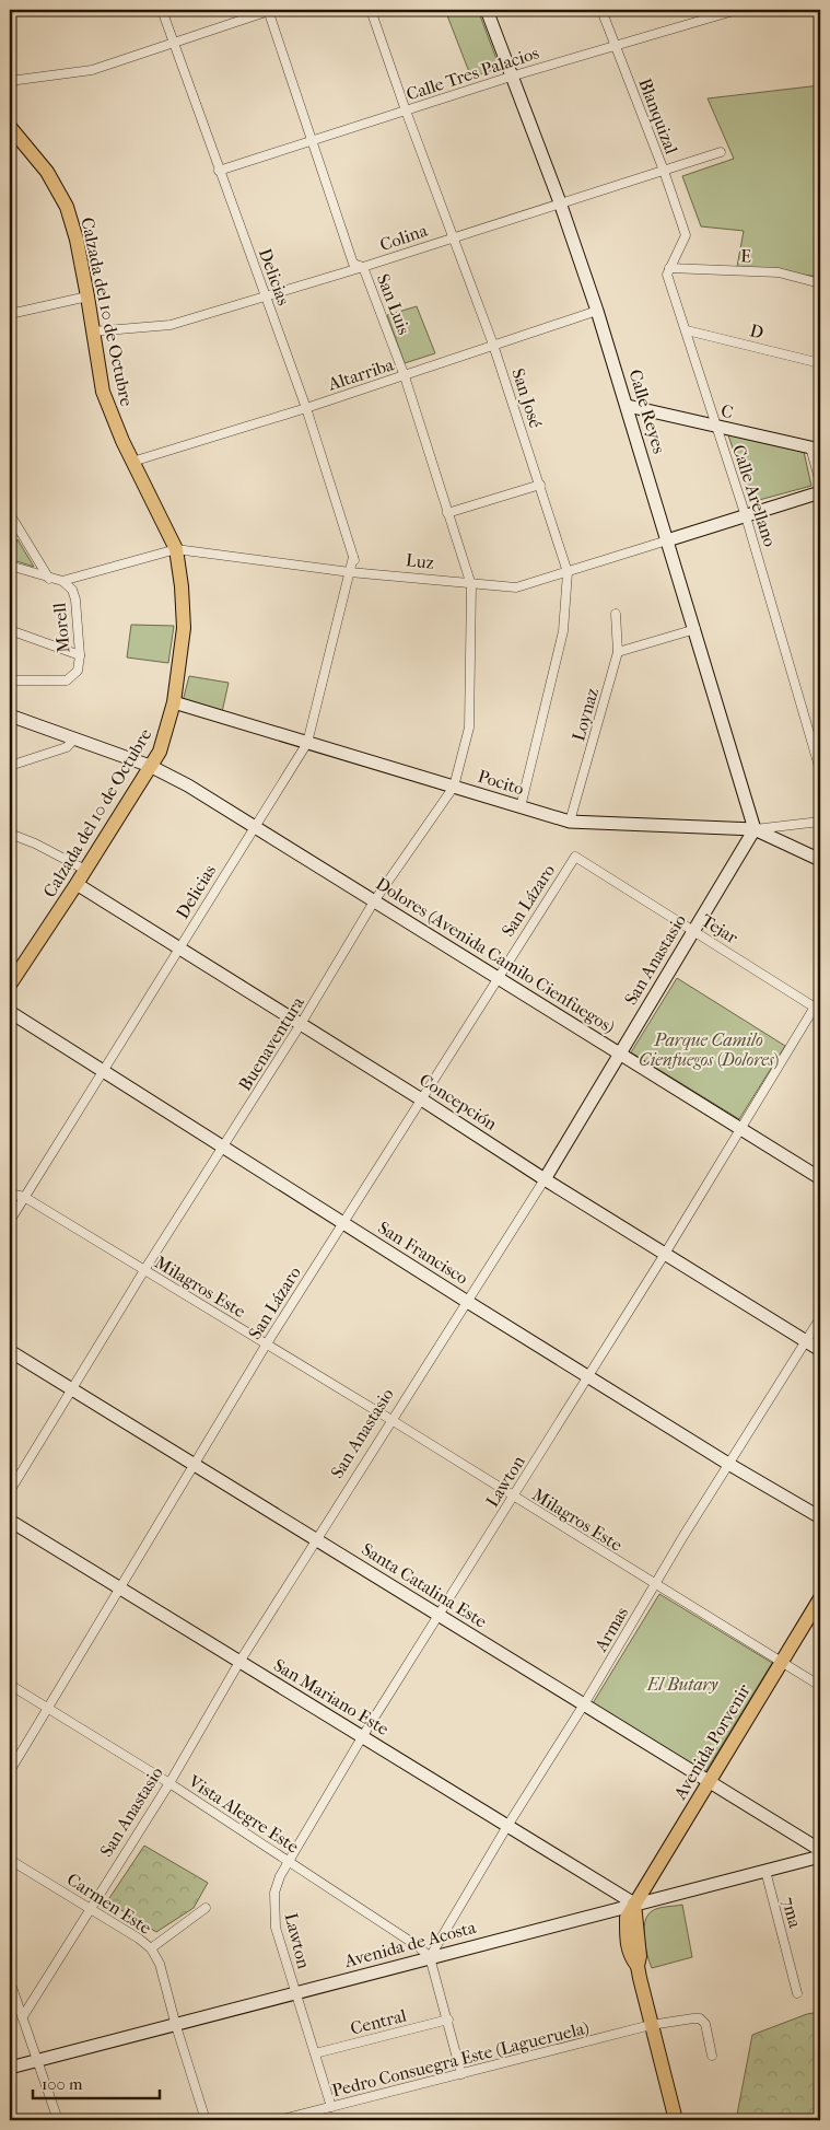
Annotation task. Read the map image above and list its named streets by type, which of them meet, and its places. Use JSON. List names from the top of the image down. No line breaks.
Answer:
{"streets":{"main road":["Calzada del 10 de Octubre","Avenida Porvenir"],"street":["Calle Tres Palacios","Blanquizal","Colina","E","Delicias","San Luis","D","Altarriba","San José","Calle Reyes","C","Calle Arellano","Luz","Morell","Loynaz","Pocito","San Lázaro","Tejar","Dolores (Avenida Camilo Cienfuegos)","San Anastasio","Buenaventura","Concepción","San Francisco","Milagros Este","Lawton","Santa Catalina Este","Armas","San Mariano Este","Vista Alegre Este","Carmen Este","7ma","Avenida de Acosta","Central","Pedro Consuegra Este (Lagueruela)"]},"crossings":[["Calle Tres Palacios","Blanquizal"],["Calle Tres Palacios","Delicias"],["Calle Tres Palacios","San Luis"],["Calle Tres Palacios","San José"],["Calle Tres Palacios","Calle Reyes"],["Blanquizal","Colina"],["Blanquizal","E"],["Blanquizal","Calle Arellano"],["Colina","Delicias"],["Colina","San Luis"],["Colina","Calzada del 10 de Octubre"],["Colina","San José"],["Colina","Calle Reyes"],["E","Calle Arellano"],["Delicias","Altarriba"],["Delicias","Luz"],["Delicias","Pocito"],["Delicias","Dolores (Avenida Camilo Cienfuegos)"],["Delicias","Concepción"],["Delicias","San Francisco"],["Delicias","Milagros Este"],["San Luis","Altarriba"],["San Luis","Luz"],["San Luis","Buenaventura"],["Calzada del 10 de Octubre","Altarriba"],["Calzada del 10 de Octubre","Luz"],["Calzada del 10 de Octubre","Pocito"],["Calzada del 10 de Octubre","Dolores (Avenida Camilo Cienfuegos)"],["Calzada del 10 de Octubre","Concepción"],["D","Calle Arellano"],["Altarriba","San José"],["Altarriba","Calle Reyes"],["San José","Luz"],["San José","Pocito"],["Calle Reyes","C"],["Calle Reyes","Luz"],["Calle Reyes","Pocito"],["Calle Reyes","San Anastasio"],["C","Calle Arellano"],["Calle Arellano","Luz"],["Luz","Morell"],["Luz","Buenaventura"],["Loynaz","Pocito"],["Pocito","San Anastasio"],["Pocito","Buenaventura"],["San Lázaro","Tejar"],["San Lázaro","Dolores (Avenida Camilo Cienfuegos)"],["San Lázaro","Concepción"],["San Lázaro","San Francisco"],["San Lázaro","Milagros Este"],["San Lázaro","Santa Catalina Este"],["San Lázaro","San Mariano Este"],["San Lázaro","Vista Alegre Este"],["Tejar","San Anastasio"],["Tejar","Lawton"],["Dolores (Avenida Camilo Cienfuegos)","San Anastasio"],["Dolores (Avenida Camilo Cienfuegos)","Buenaventura"],["Dolores (Avenida Camilo Cienfuegos)","Lawton"],["San Anastasio","Concepción"],["San Anastasio","San Francisco"],["San Anastasio","Milagros Este"],["San Anastasio","Santa Catalina Este"],["San Anastasio","San Mariano Este"],["San Anastasio","Vista Alegre Este"],["San Anastasio","Carmen Este"],["Buenaventura","Concepción"],["Buenaventura","San Francisco"],["Buenaventura","Milagros Este"],["Buenaventura","Santa Catalina Este"],["Concepción","Lawton"],["Concepción","Armas"],["San Francisco","Lawton"],["San Francisco","Armas"],["Milagros Este","Lawton"],["Milagros Este","Armas"],["Milagros Este","Avenida Porvenir"],["Lawton","Santa Catalina Este"],["Lawton","San Mariano Este"],["Lawton","Vista Alegre Este"],["Lawton","Avenida de Acosta"],["Lawton","Central"],["Lawton","Pedro Consuegra Este (Lagueruela)"],["Santa Catalina Este","Armas"],["Santa Catalina Este","Avenida Porvenir"],["Armas","San Mariano Este"],["Armas","Vista Alegre Este"],["Armas","Avenida de Acosta"],["San Mariano Este","Avenida Porvenir"],["San Mariano Este","Avenida de Acosta"],["Avenida Porvenir","Avenida de Acosta"],["Avenida Porvenir","Pedro Consuegra Este (Lagueruela)"],["Vista Alegre Este","Avenida de Acosta"],["Carmen Este","Avenida de Acosta"],["7ma","Avenida de Acosta"]],"parks":["Parque Camilo Cienfuegos (Dolores)","El Butary"],"scale_bar":"100 m"}
